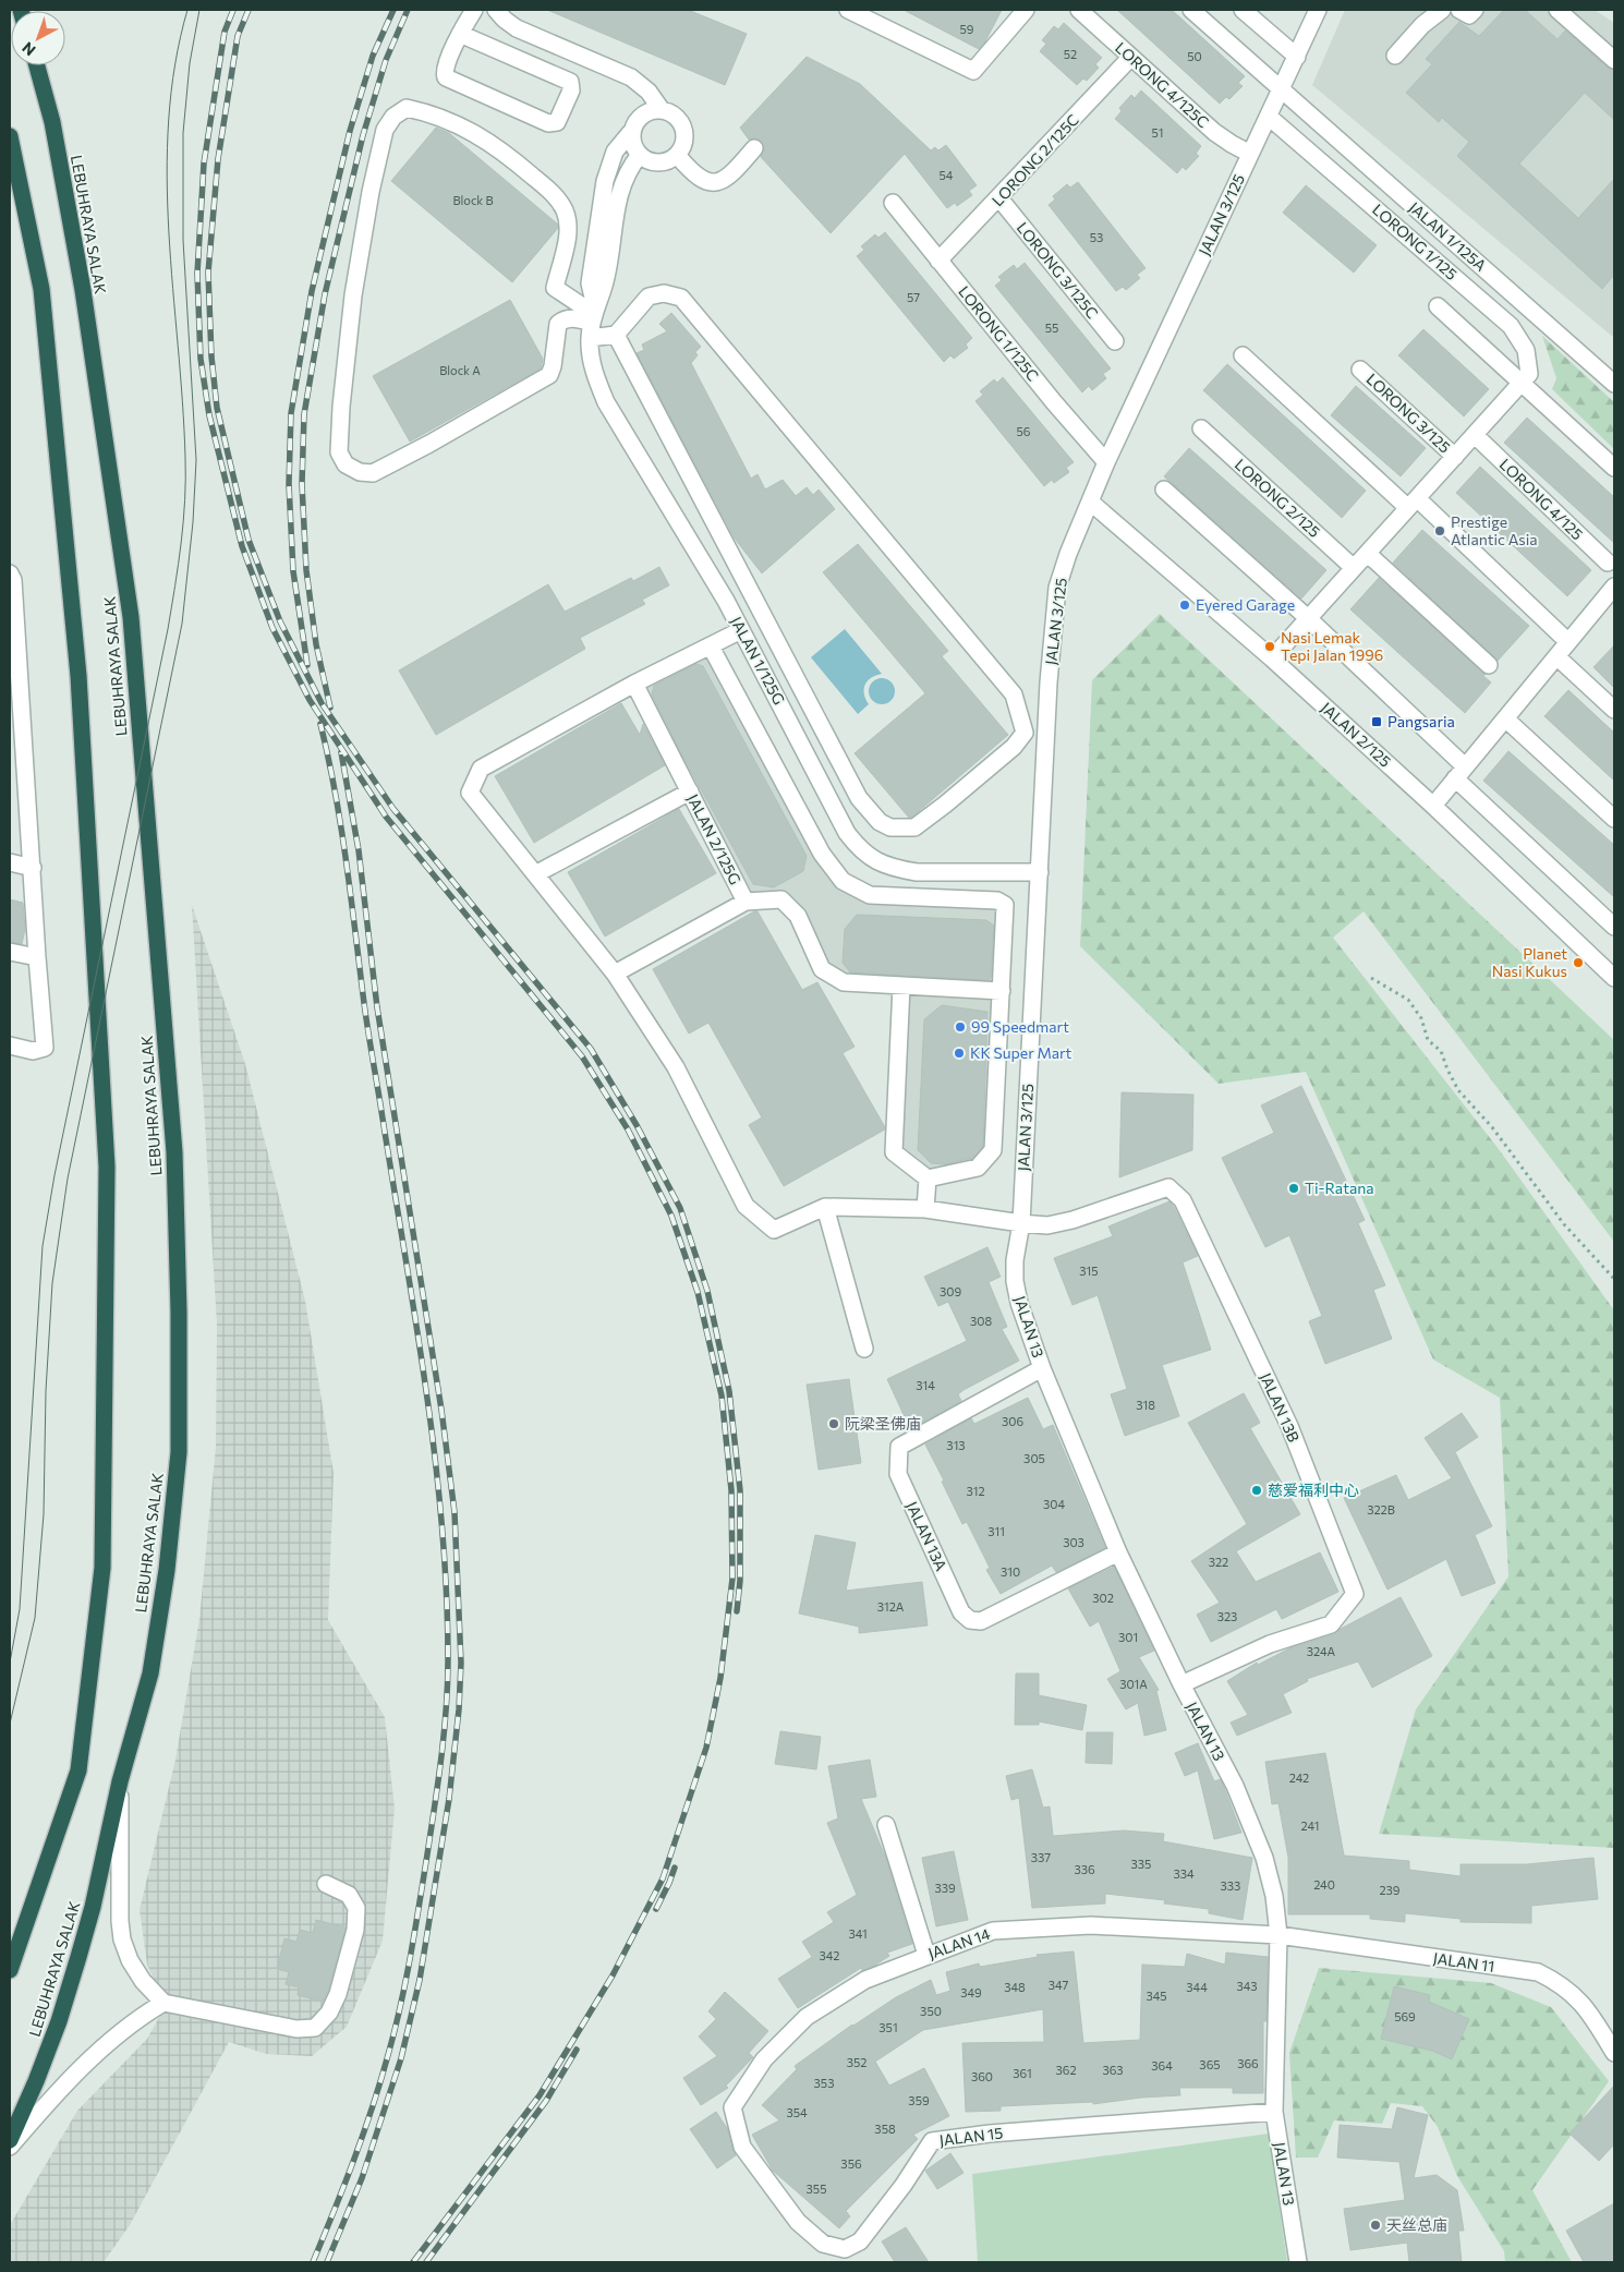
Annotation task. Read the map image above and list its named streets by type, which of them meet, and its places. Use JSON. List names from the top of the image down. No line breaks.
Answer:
{"streets":{"highway":["LEBUHRAYA SALAK"],"street":["LORONG 4/125C","LORONG 2/125C","JALAN 3/125","JALAN 1/125A","LORONG 1/125","LORONG 3/125C","LORONG 1/125C","LORONG 3/125","LORONG 2/125","LORONG 4/125","JALAN 1/125G","JALAN 2/125","JALAN 2/125G","JALAN 13","JALAN 13B","JALAN 13A","JALAN 14","JALAN 11","JALAN 15"]},"crossings":[["LORONG 4/125C","LORONG 2/125C"],["LORONG 4/125C","JALAN 3/125"],["LORONG 2/125C","LORONG 3/125C"],["LORONG 2/125C","LORONG 1/125C"],["JALAN 3/125","JALAN 1/125A"],["JALAN 3/125","LORONG 1/125"],["JALAN 3/125","LORONG 1/125C"],["JALAN 3/125","JALAN 1/125G"],["JALAN 3/125","JALAN 2/125"],["JALAN 3/125","JALAN 13"],["JALAN 3/125","JALAN 13B"],["JALAN 13","JALAN 13B"],["JALAN 13","JALAN 13A"],["JALAN 13","JALAN 14"],["JALAN 13","JALAN 11"],["JALAN 13","JALAN 15"],["JALAN 14","JALAN 11"],["JALAN 14","JALAN 15"]],"places":{"other":["Prestige Atlantic Asia","Eyered Garage","Nasi Lemak Tepi Jalan 1996","Planet Nasi Kukus","99 Speedmart","KK Super Mart","Ti-Ratana","阮梁圣佛庙","慈爱福利中心","天丝总庙"],"transit":["Pangsaria"]},"house_numbers":["59","52","50","51","54","Block B","53","57","55","Block A","56","315","309","308","314","318","306","313","305","312","304","322B","311","303","322","310","302","312A","323","301","324A","301A","242","241","337","335","336","334","240","333","339","239","341","342","347","343","348","344","349","345","350","569","351","352","366","365","364","362","363","361","360","353","359","354","358","356","355"],"north":"bottom left"}
